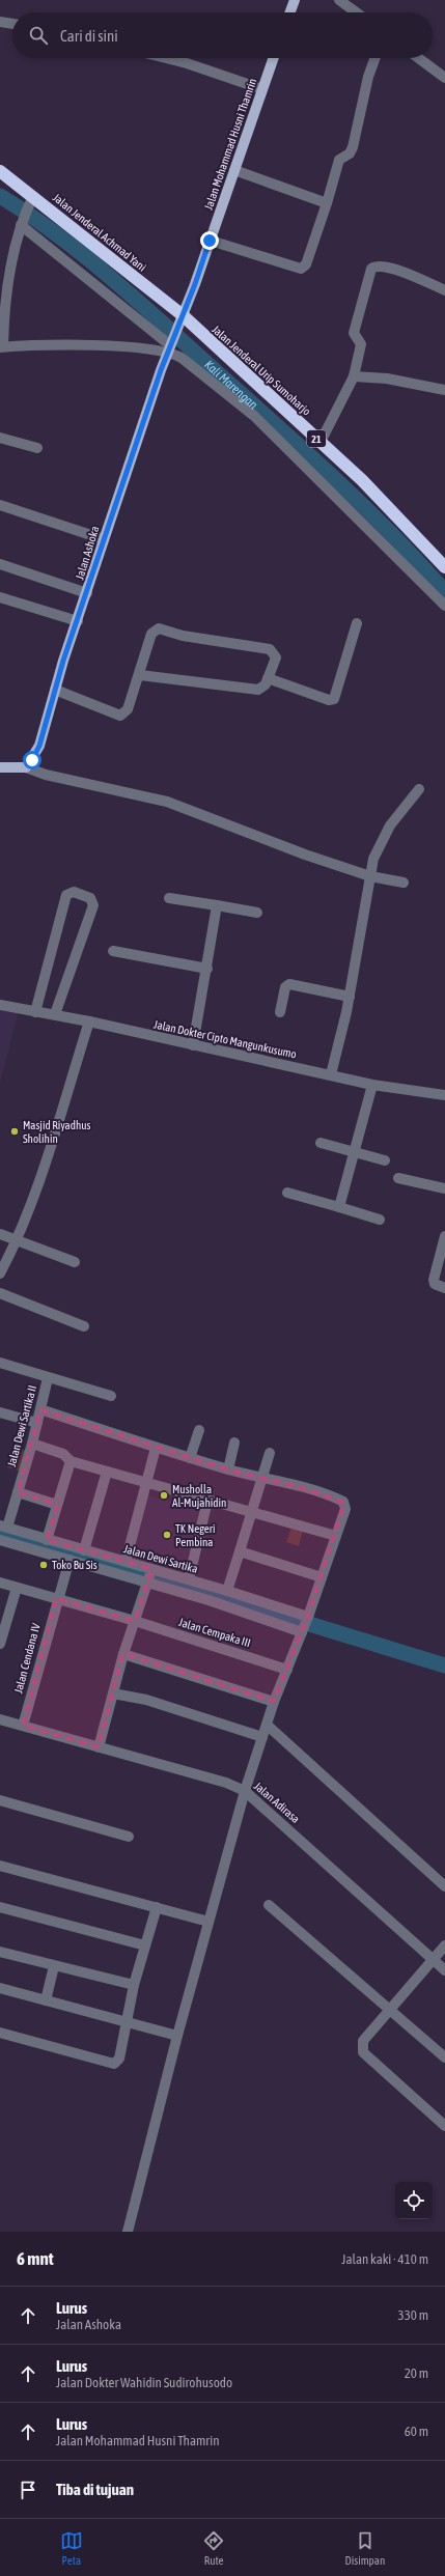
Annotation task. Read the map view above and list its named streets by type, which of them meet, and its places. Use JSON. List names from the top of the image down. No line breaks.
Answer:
{"streets":{"highway":["Jalan Jenderal Achmad Yani","Jalan Jenderal Urip Sumoharjo","21"],"main road":["Jalan Mohammad Husni Thamrin","Jalan Ashoka"],"street":["Jalan Dokter Cipto Mangunkusumo","Jalan Dewi Sartika II","Jalan Dewi Sartika","Jalan Cempaka III","Jalan Cendana IV","Jalan Adirasa"]},"crossings":[["Jalan Mohammad Husni Thamrin","Jalan Jenderal Achmad Yani"],["Jalan Mohammad Husni Thamrin","Jalan Jenderal Urip Sumoharjo"],["Jalan Mohammad Husni Thamrin","Jalan Ashoka"],["Jalan Jenderal Achmad Yani","Jalan Jenderal Urip Sumoharjo"],["Jalan Jenderal Achmad Yani","Jalan Ashoka"],["Jalan Jenderal Urip Sumoharjo","Jalan Ashoka"],["Jalan Dewi Sartika II","Jalan Dewi Sartika"],["Jalan Cempaka III","Jalan Cendana IV"],["Jalan Cendana IV","Jalan Adirasa"]],"water":["Kali Marengan"],"places":["Masjid Riyadhus Sholihin","Musholla Al-Mujahidin","TK Negeri Pembina","Toko Bu Sis"],"page":{"search":"Cari di sini","heading":["6 mnt","Jalan kaki · 410 m"],"list":[["Lurus","Jalan Ashoka","330 m"],["Lurus","Jalan Dokter Wahidin Sudirohusodo","20 m"],["Lurus","Jalan Mohammad Husni Thamrin","60 m"],"Tiba di tujuan"],"nav":["Peta","Rute","Disimpan"]}}
